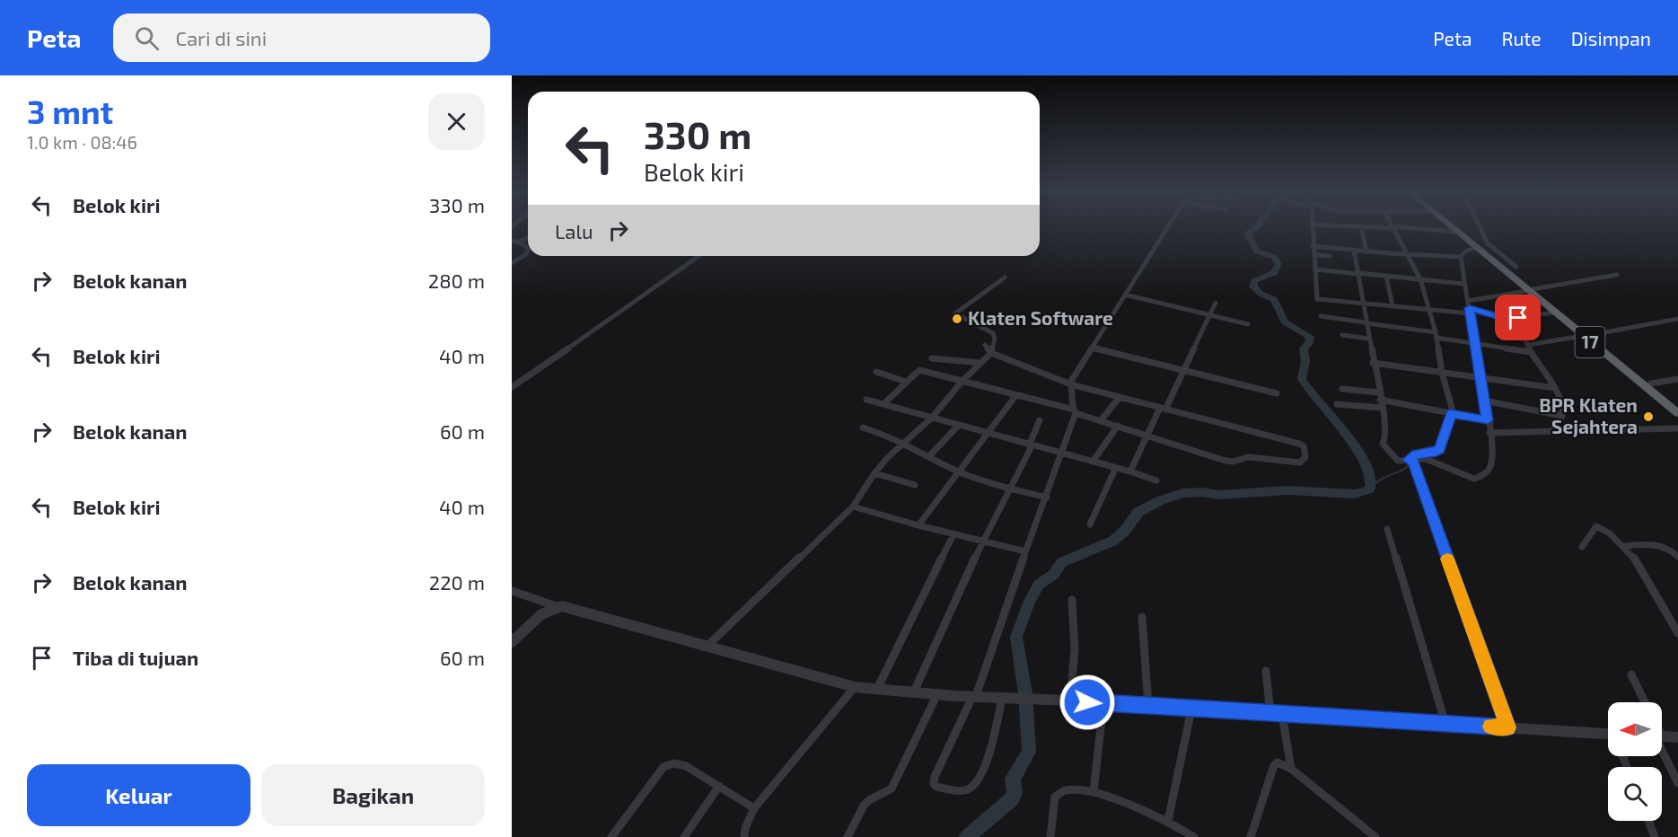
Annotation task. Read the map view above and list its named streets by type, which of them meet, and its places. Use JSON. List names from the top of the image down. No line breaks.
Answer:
{"streets":{"highway":["17"]},"places":["Klaten Software","BPR Klaten Sejahtera"],"north":"left","page":{"header":"Peta","search":"Cari di sini","nav":["Peta","Rute","Disimpan"],"heading":["3 mnt","1.0 km · 08:46"],"turn":["330 m","Belok kiri"],"list":[{"name":"Belok kiri","value":"330 m"},{"name":"Belok kanan","value":"280 m"},{"name":"Belok kiri","value":"40 m"},{"name":"Belok kanan","value":"60 m"},{"name":"Belok kiri","value":"40 m"},{"name":"Belok kanan","value":"220 m"},{"name":"Tiba di tujuan","value":"60 m"}],"then":"Lalu","buttons":["Keluar","Bagikan"]}}
